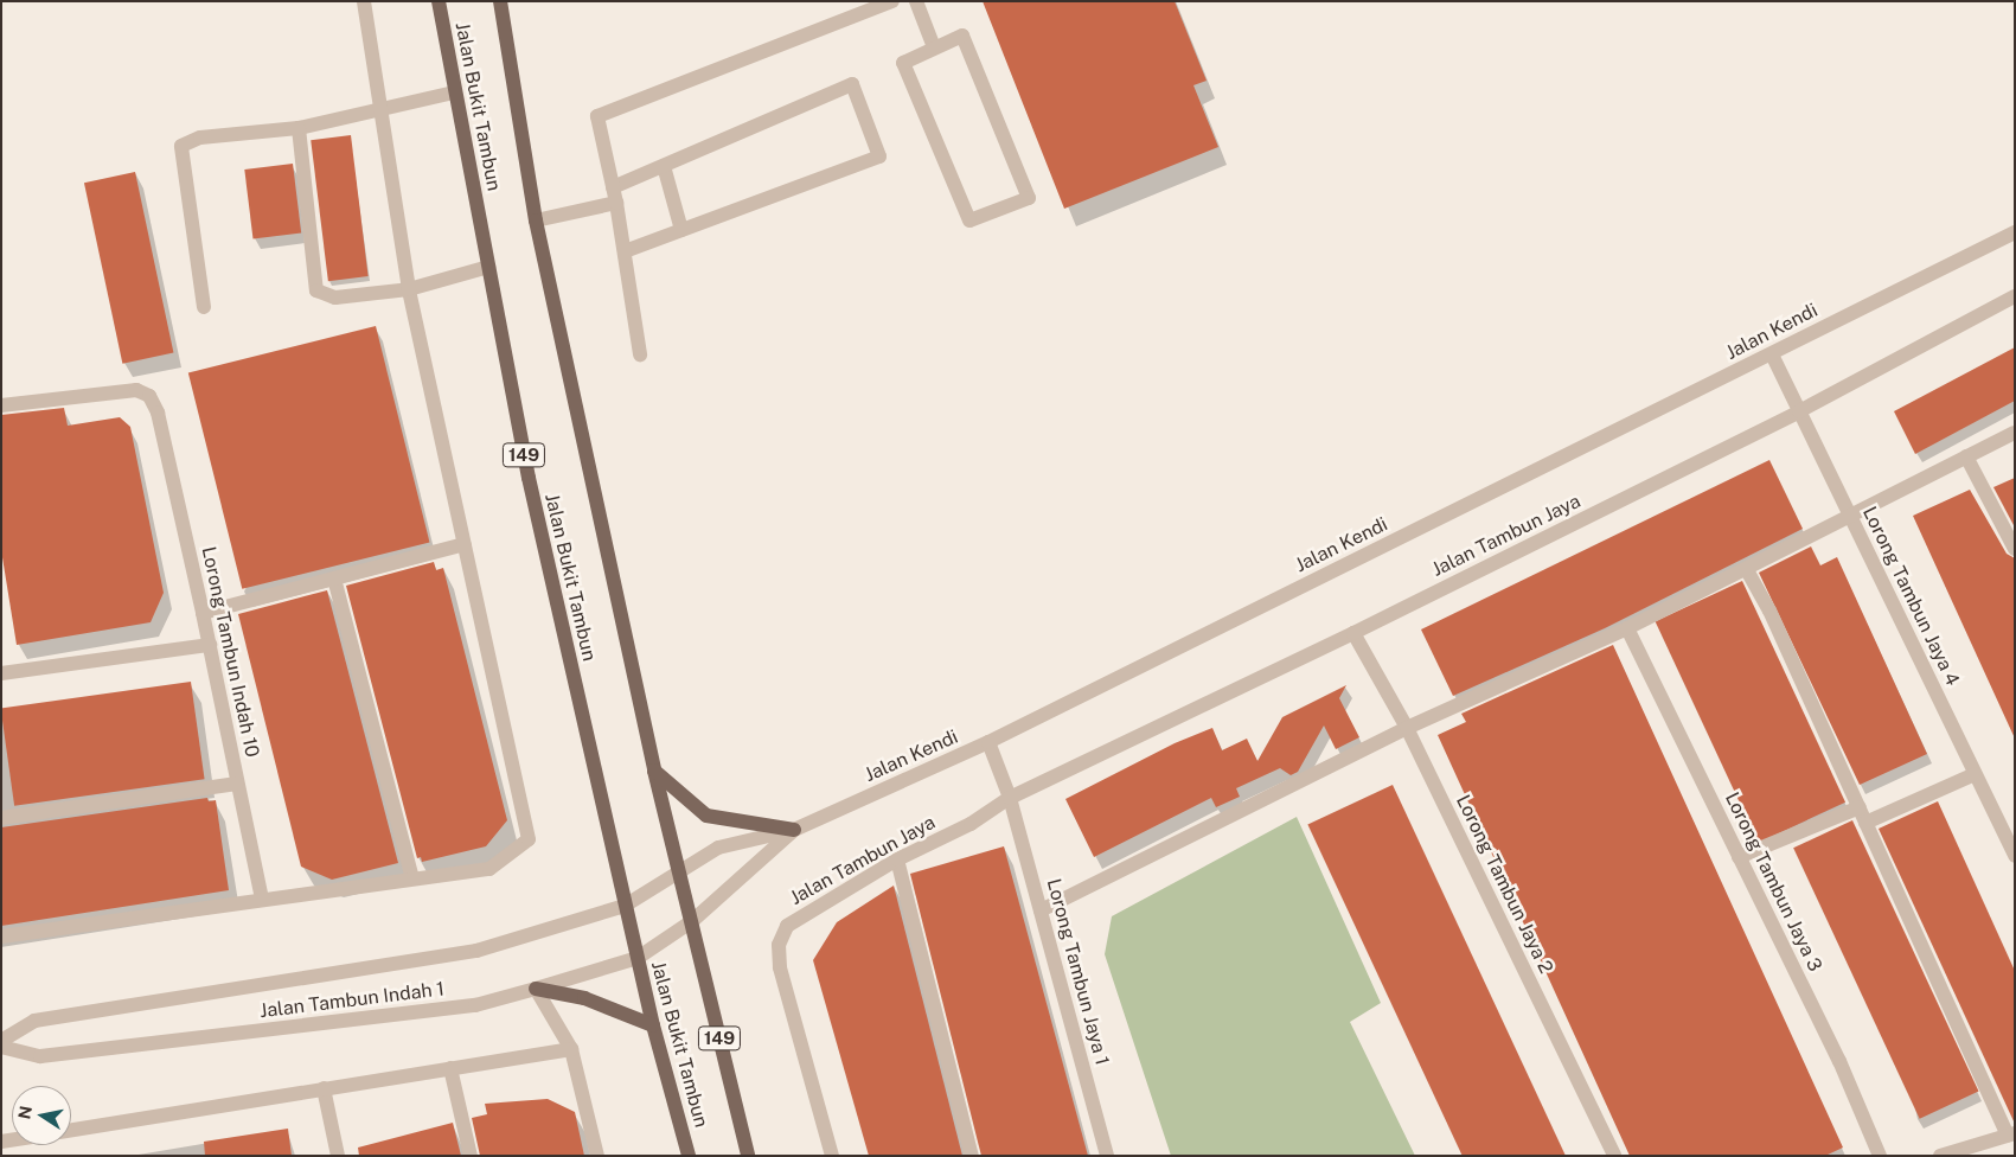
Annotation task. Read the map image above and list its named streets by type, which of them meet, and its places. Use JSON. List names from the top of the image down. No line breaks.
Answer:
{"streets":{"main road":["Jalan Bukit Tambun","149"],"street":["Jalan Kendi","Jalan Tambun Jaya","Lorong Tambun Jaya 4","Lorong Tambun Indah 10","Lorong Tambun Jaya 3","Lorong Tambun Jaya 2","Lorong Tambun Jaya 1","Jalan Tambun Indah 1"]},"crossings":[["Jalan Bukit Tambun","Jalan Kendi"],["Jalan Bukit Tambun","Jalan Tambun Indah 1"],["Jalan Kendi","Lorong Tambun Jaya 4"],["Jalan Kendi","Jalan Tambun Indah 1"],["Jalan Tambun Jaya","Lorong Tambun Jaya 4"],["Jalan Tambun Jaya","Lorong Tambun Jaya 2"],["Jalan Tambun Jaya","Lorong Tambun Jaya 1"]],"north":"left"}
